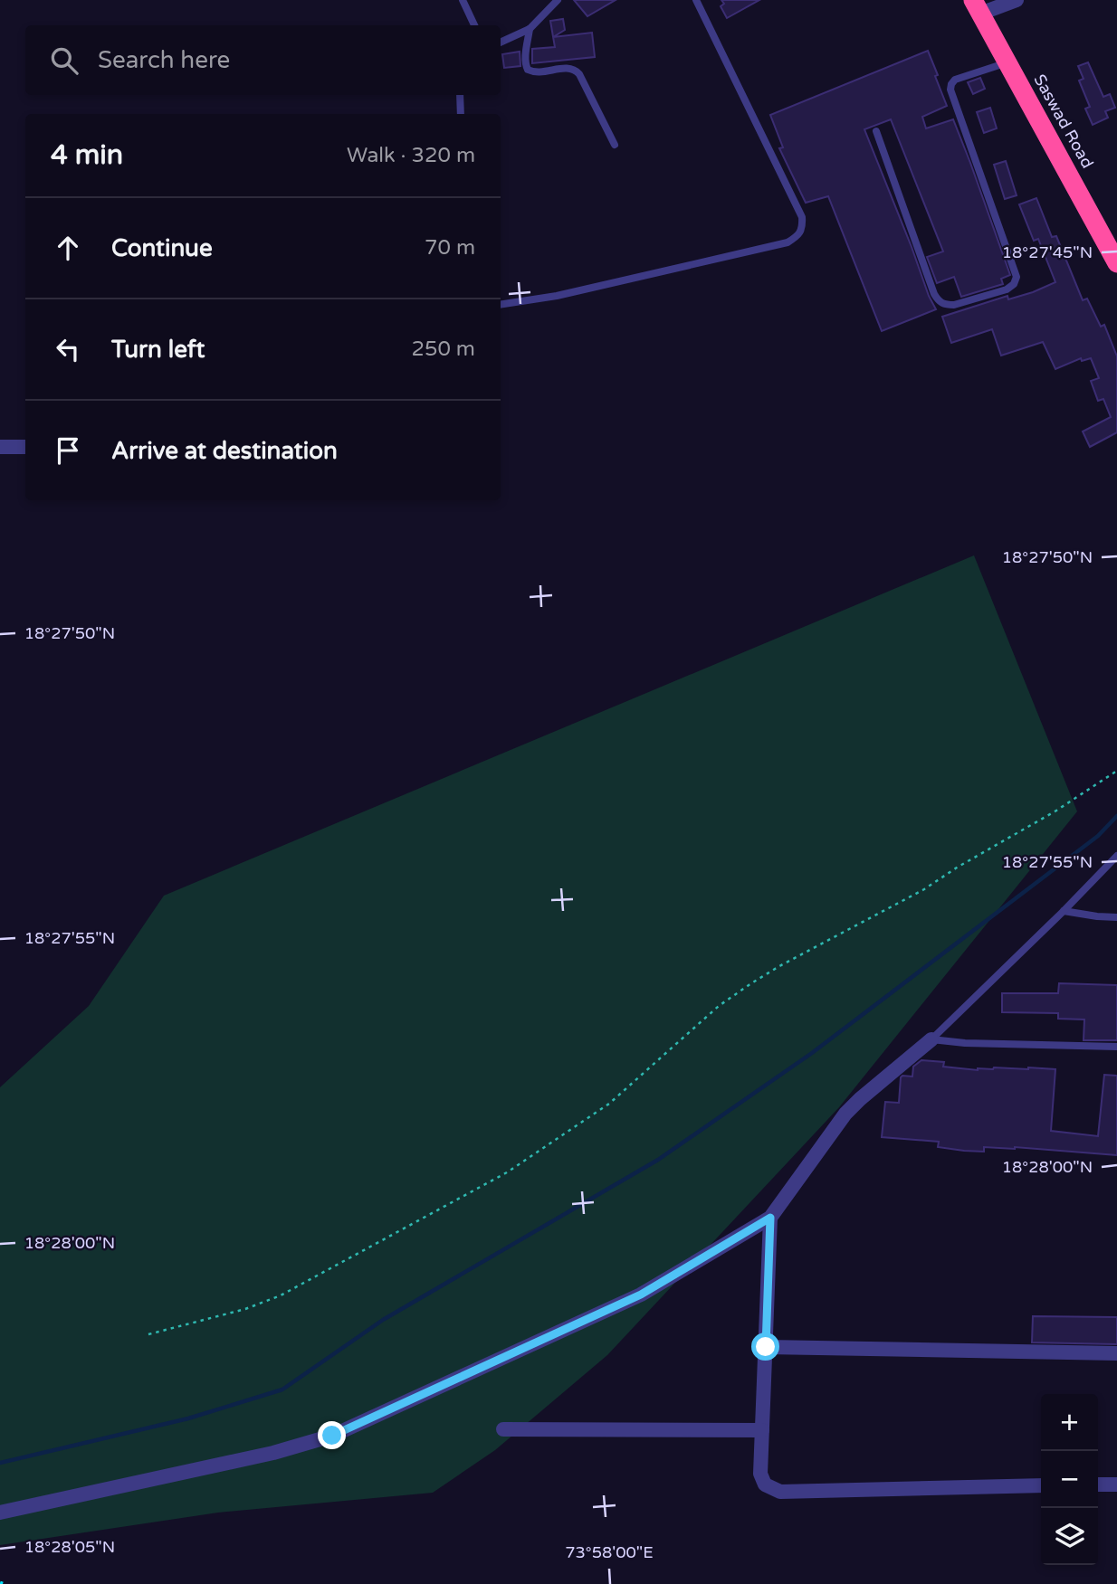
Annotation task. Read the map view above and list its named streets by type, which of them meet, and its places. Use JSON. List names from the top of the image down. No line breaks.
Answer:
{"streets":{"highway":["Saswad Road"]},"page":{"search":"Search here","heading":["4 min","Walk · 320 m"],"list":[["Continue","70 m"],["Turn left","250 m"],"Arrive at destination"],"map_buttons":["+","−"]},"coordinates":["18°27'45\"N","18°27'50\"N","18°27'55\"N","18°28'00\"N","18°28'05\"N","73°58'00\"E"]}
